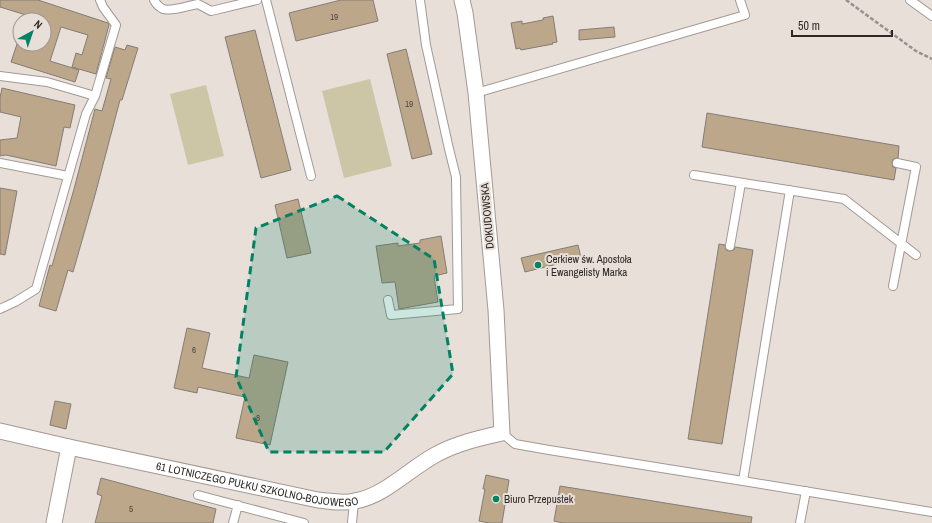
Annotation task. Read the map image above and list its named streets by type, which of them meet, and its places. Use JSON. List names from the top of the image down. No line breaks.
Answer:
{"streets":{"street":["DOKUDOWSKA","61 LOTNICZEGO PUŁKU SZKOLNO-BOJOWEGO"]},"crossings":[["DOKUDOWSKA","61 LOTNICZEGO PUŁKU SZKOLNO-BOJOWEGO"]],"places":["Cerkiew św. Apostoła i Ewangelisty Marka","Biuro Przepustek"],"house_numbers":["19","19","6","8","5"],"scale_bar":"50 m","north":"top right"}
